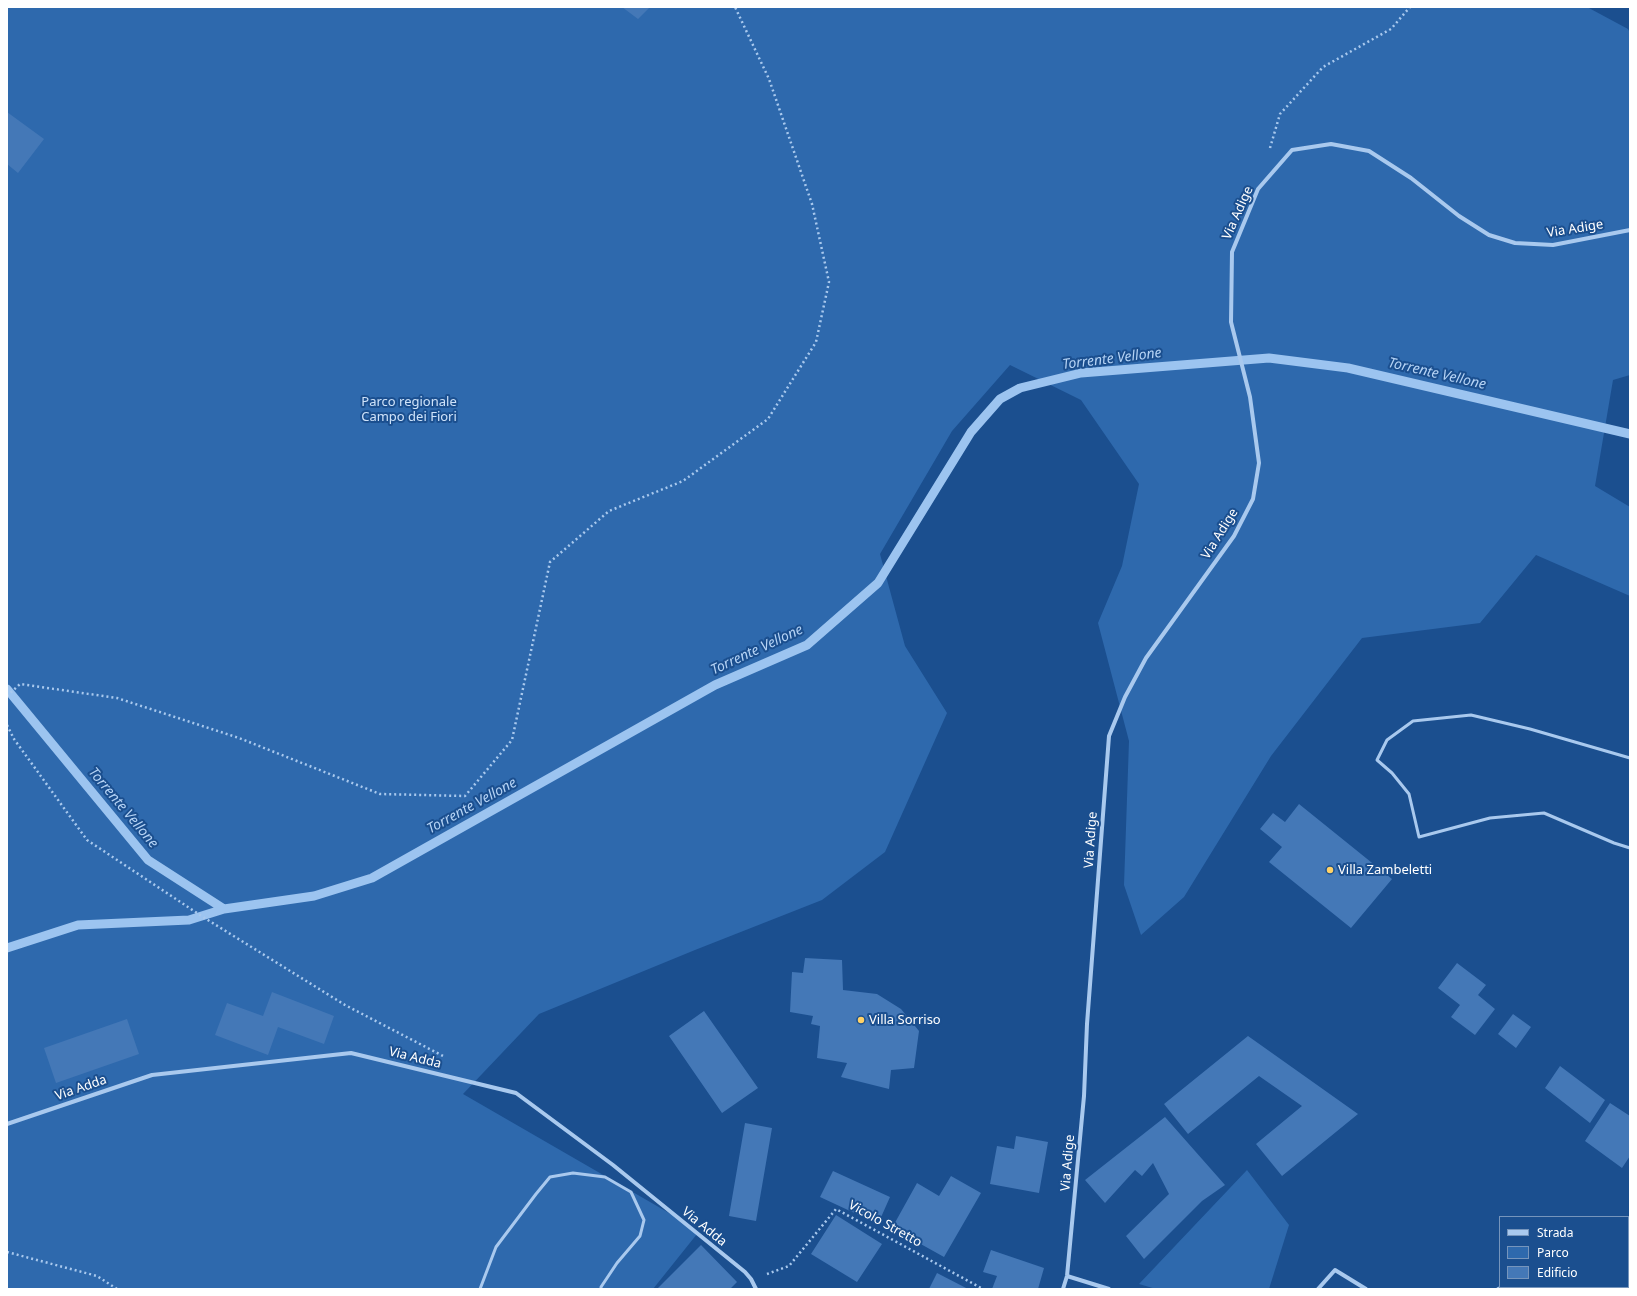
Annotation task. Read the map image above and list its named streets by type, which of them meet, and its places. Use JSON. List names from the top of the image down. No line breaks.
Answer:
{"streets":{"street":["Via Adige","Via Adda"],"path":["Vicolo Stretto"]},"crossings":[["Via Adda","Vicolo Stretto"]],"water":["Torrente Vellone"],"parks":["Parco regionale Campo dei Fiori"],"places":["Villa Zambeletti","Villa Sorriso"],"legend":["Strada","Parco","Edificio"]}
